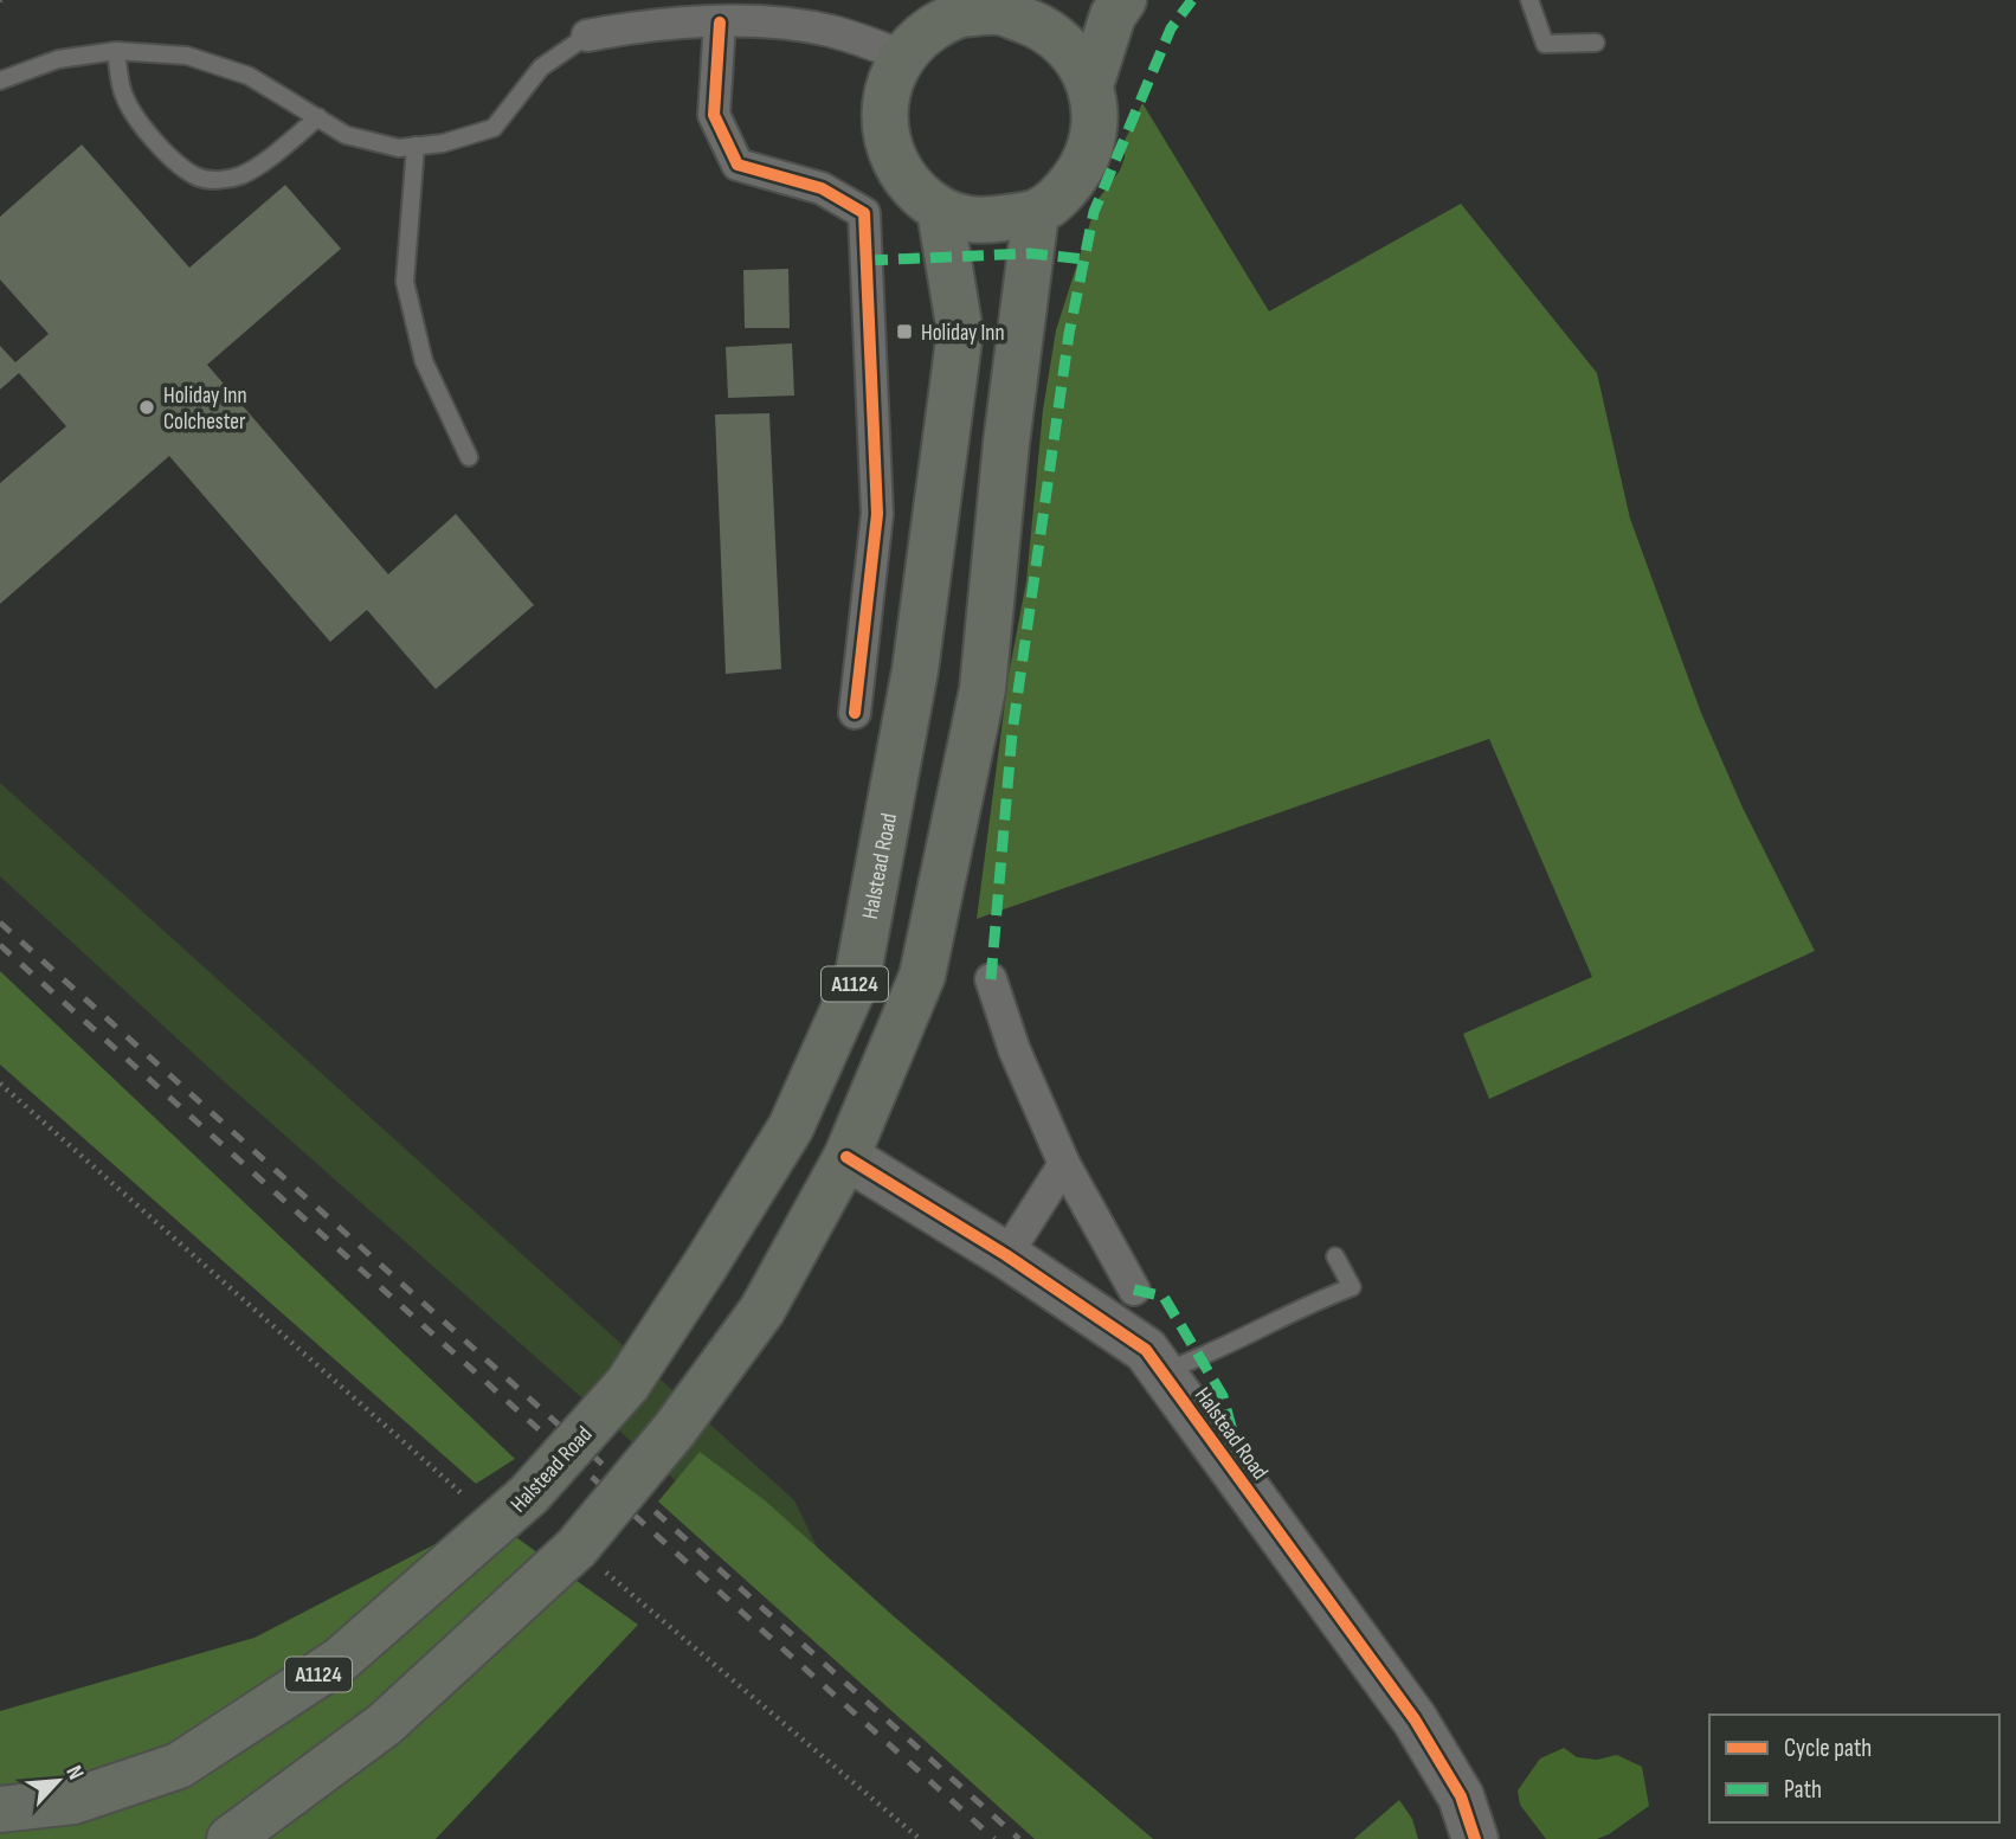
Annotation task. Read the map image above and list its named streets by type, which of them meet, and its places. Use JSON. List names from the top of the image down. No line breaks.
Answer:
{"streets":{"main road":["Halstead Road","A1124"]},"crossings":[["Halstead Road","A1124"]],"places":{"transit":["Holiday Inn"],"other":["Holiday Inn Colchester"]},"legend":["Cycle path","Path"],"north":"top right"}
